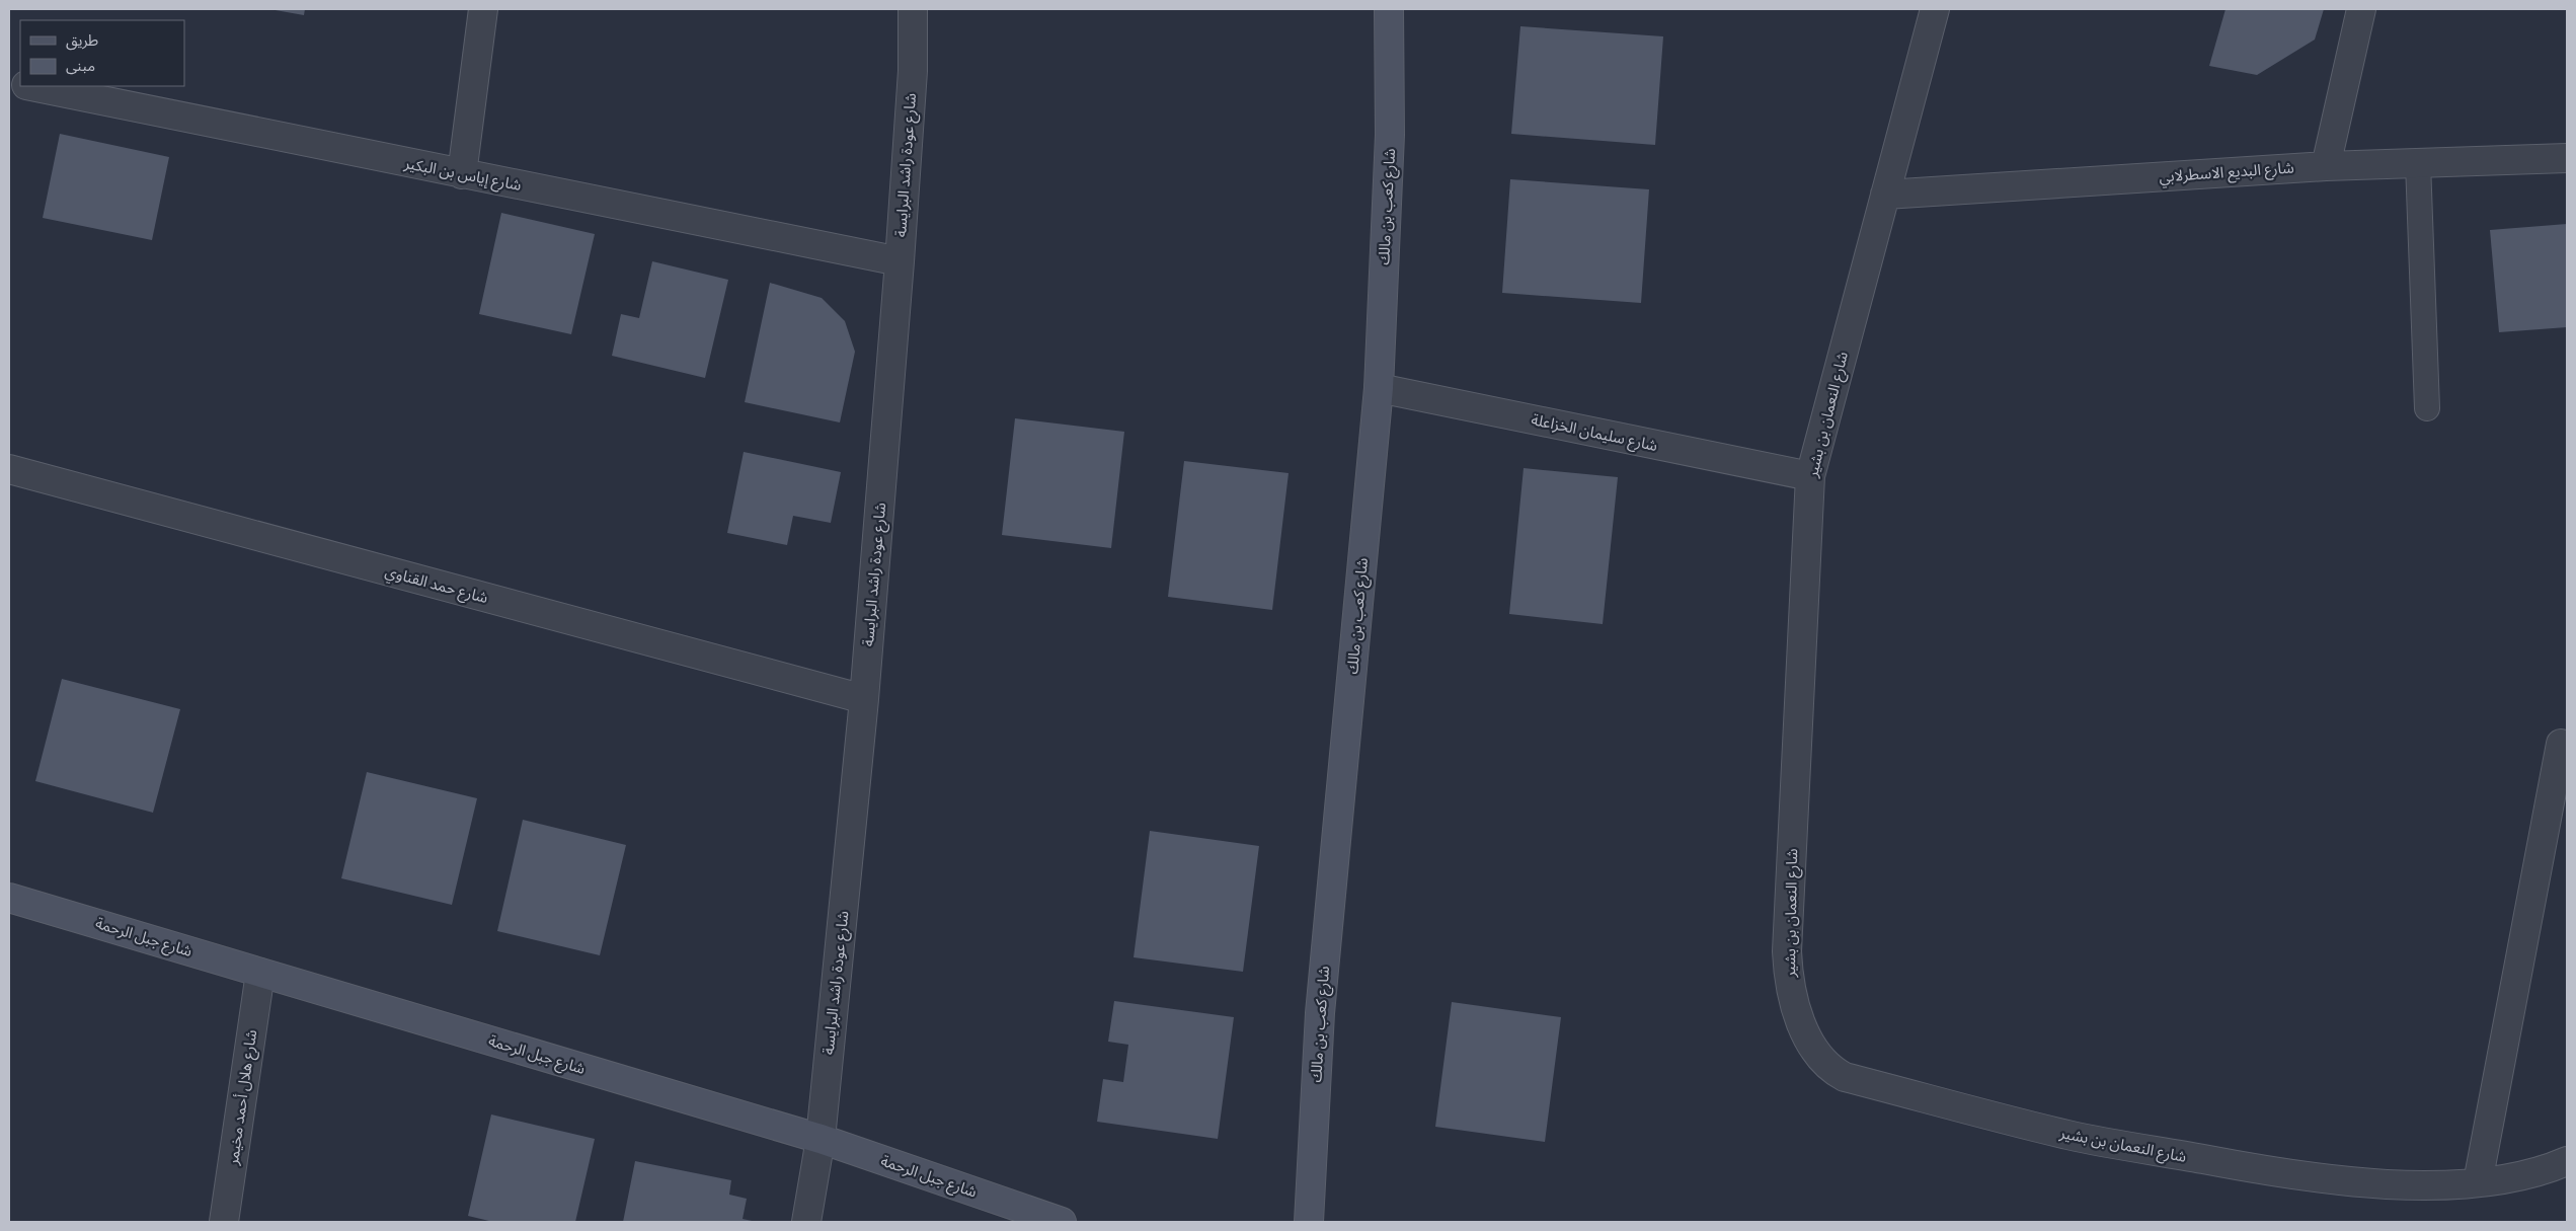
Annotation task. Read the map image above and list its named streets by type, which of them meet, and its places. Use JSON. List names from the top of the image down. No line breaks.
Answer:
{"streets":{"street":["شارع عودة راشد البرايسة","شارع البديع الاسطرلابي","شارع إياس بن البكير","شارع كعب بن مالك","شارع النعمان بن بشير","شارع سليمان الخزاعلة","شارع حمد القناوي","شارع جبل الرحمة","شارع هلال أحمد مخيمر"]},"crossings":[["شارع عودة راشد البرايسة","شارع إياس بن البكير"],["شارع عودة راشد البرايسة","شارع حمد القناوي"],["شارع عودة راشد البرايسة","شارع جبل الرحمة"],["شارع البديع الاسطرلابي","شارع النعمان بن بشير"],["شارع كعب بن مالك","شارع سليمان الخزاعلة"],["شارع النعمان بن بشير","شارع سليمان الخزاعلة"],["شارع جبل الرحمة","شارع هلال أحمد مخيمر"]],"legend":["طريق","مبنى"]}
